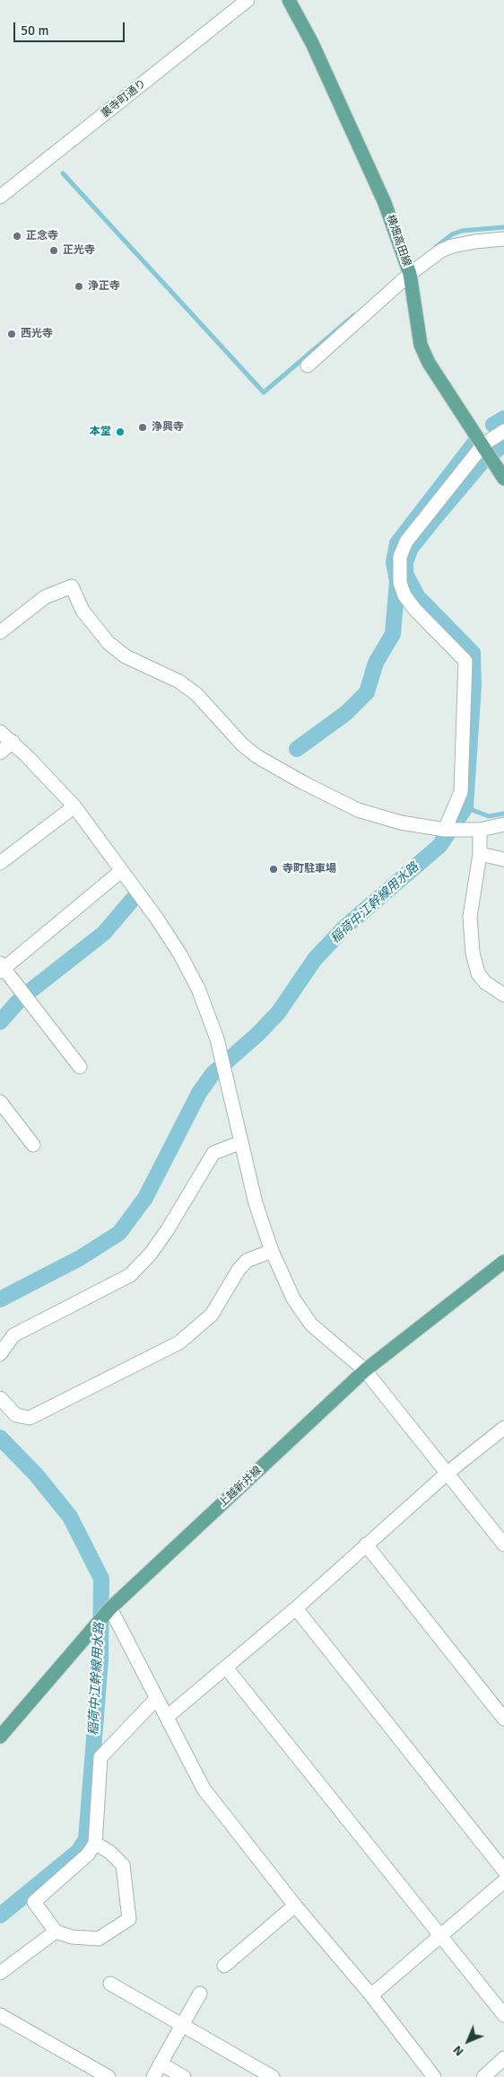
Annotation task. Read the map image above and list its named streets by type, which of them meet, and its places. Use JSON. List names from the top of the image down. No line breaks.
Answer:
{"streets":{"main road":["横畑高田線","上越新井線"],"street":["裏寺町通り"]},"water":["稲荷中江幹線用水路"],"places":["正念寺","正光寺","浄正寺","西光寺","浄興寺","本堂","寺町駐車場"],"scale_bar":"50 m","north":"bottom left"}
